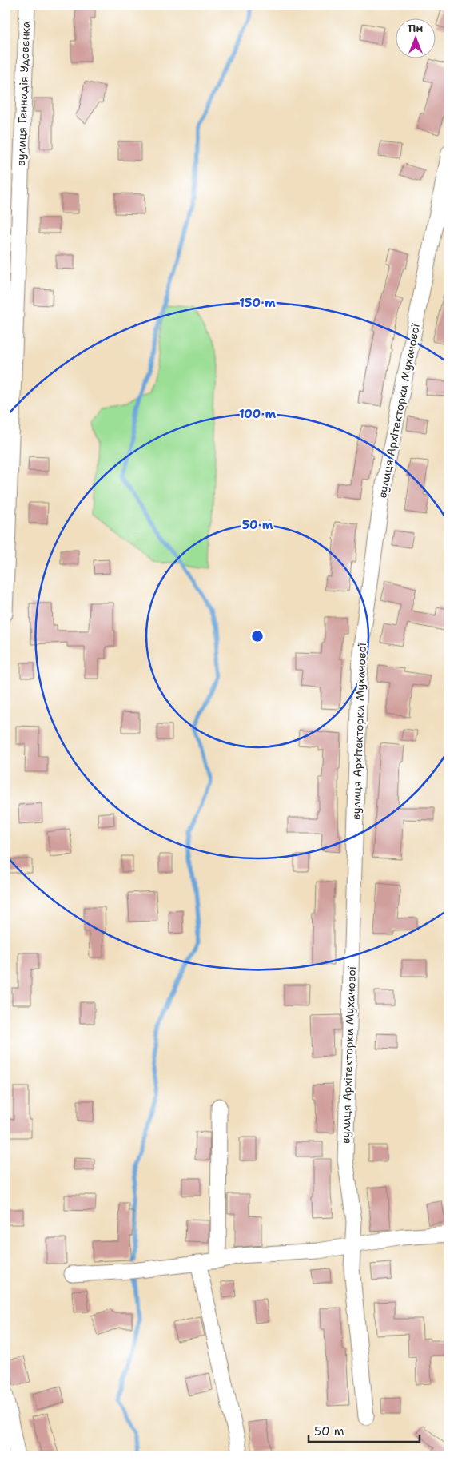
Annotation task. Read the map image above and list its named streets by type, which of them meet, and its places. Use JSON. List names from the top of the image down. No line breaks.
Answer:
{"streets":{"street":["вулиця Геннадія Удовенка","вулиця Архітекторки Мухачової"]},"scale_bar":"50 m","north":"top","rings":["150 m","100 m","50 m"]}
